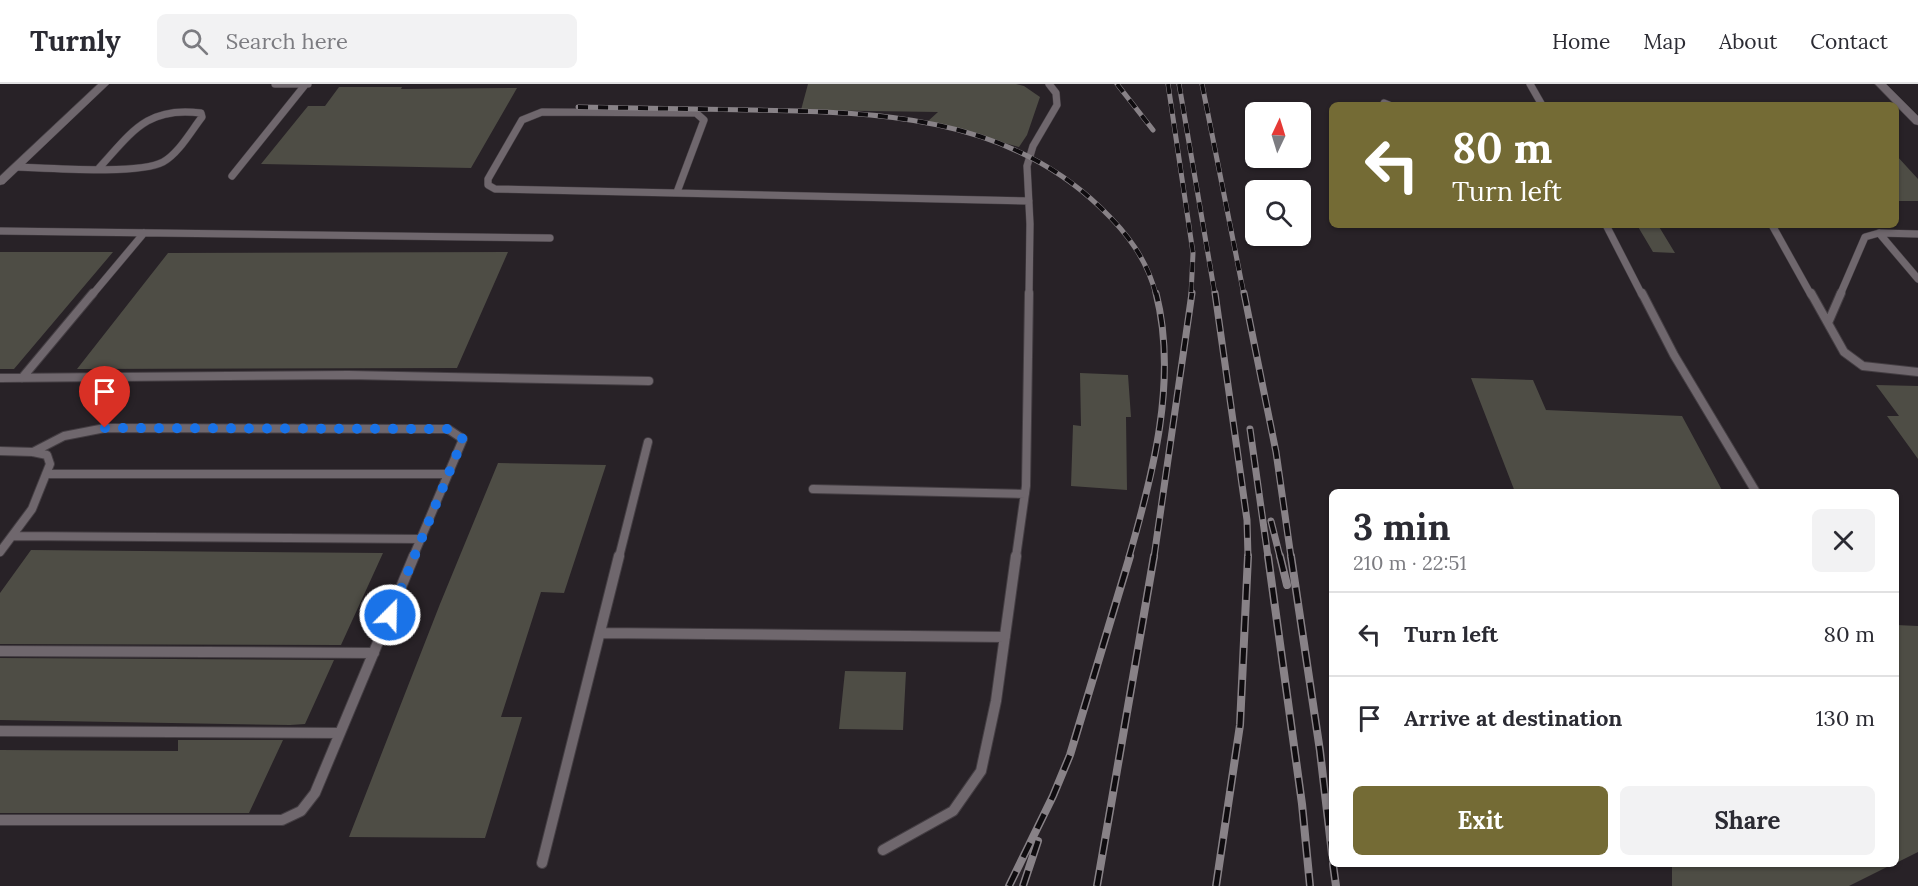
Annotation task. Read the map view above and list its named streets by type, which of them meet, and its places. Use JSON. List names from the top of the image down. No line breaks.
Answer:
{"north":"top","page":{"header":"Turnly","search":"Search here","nav":["Home","Map","About","Contact"],"turn":["80 m","Turn left"],"heading":["3 min","210 m · 22:51"],"list":[{"name":"Turn left","value":"80 m"},{"name":"Arrive at destination","value":"130 m"}],"buttons":["Exit","Share"]}}
